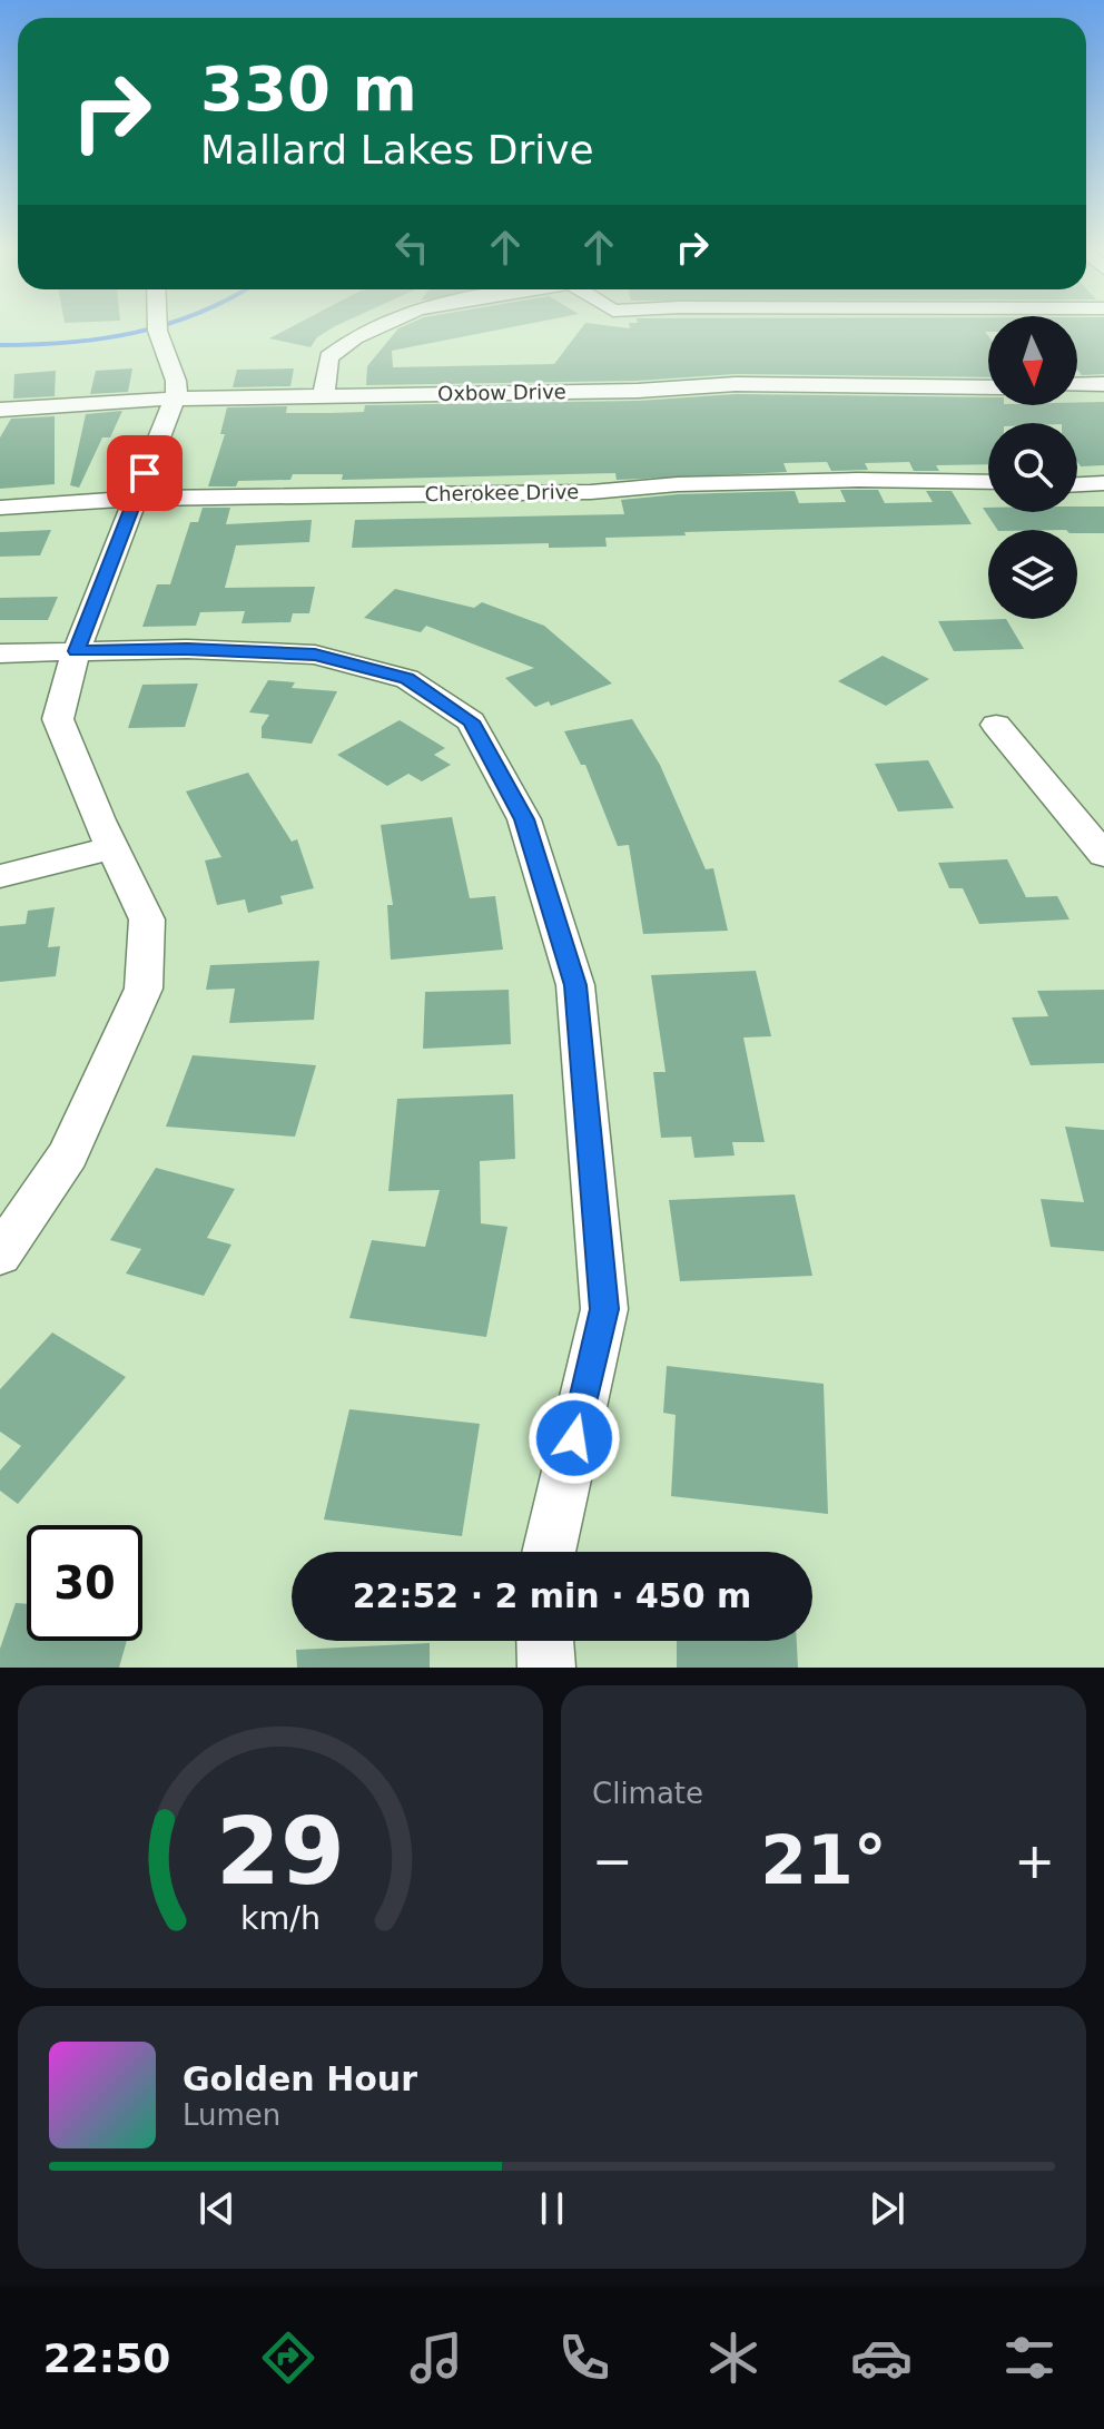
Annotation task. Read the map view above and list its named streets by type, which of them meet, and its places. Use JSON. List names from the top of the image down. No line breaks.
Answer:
{"streets":{"street":["Oxbow Drive","Cherokee Drive"]},"north":"bottom","page":{"turn":["330 m","Mallard Lakes Drive"],"limit":"30","trip":"22:52 · 2 min · 450 m","tile":"Climate","heat":["−","21°","+"],"song":["Golden Hour","Lumen"],"tabs":"22:50","gauge":["29","km/h"]}}
